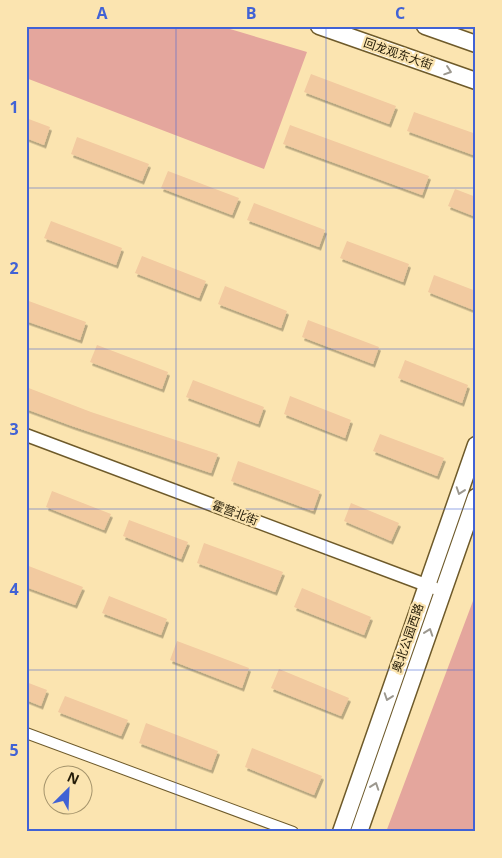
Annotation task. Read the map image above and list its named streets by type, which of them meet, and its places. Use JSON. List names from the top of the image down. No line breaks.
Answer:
{"streets":{"main road":["回龙观东大街","奥北公园西路"],"street":["霍营北街"]},"crossings":[["霍营北街","奥北公园西路"]],"north":"top right","grid":{"columns":["A","B","C"],"rows":["1","2","3","4","5"]}}
